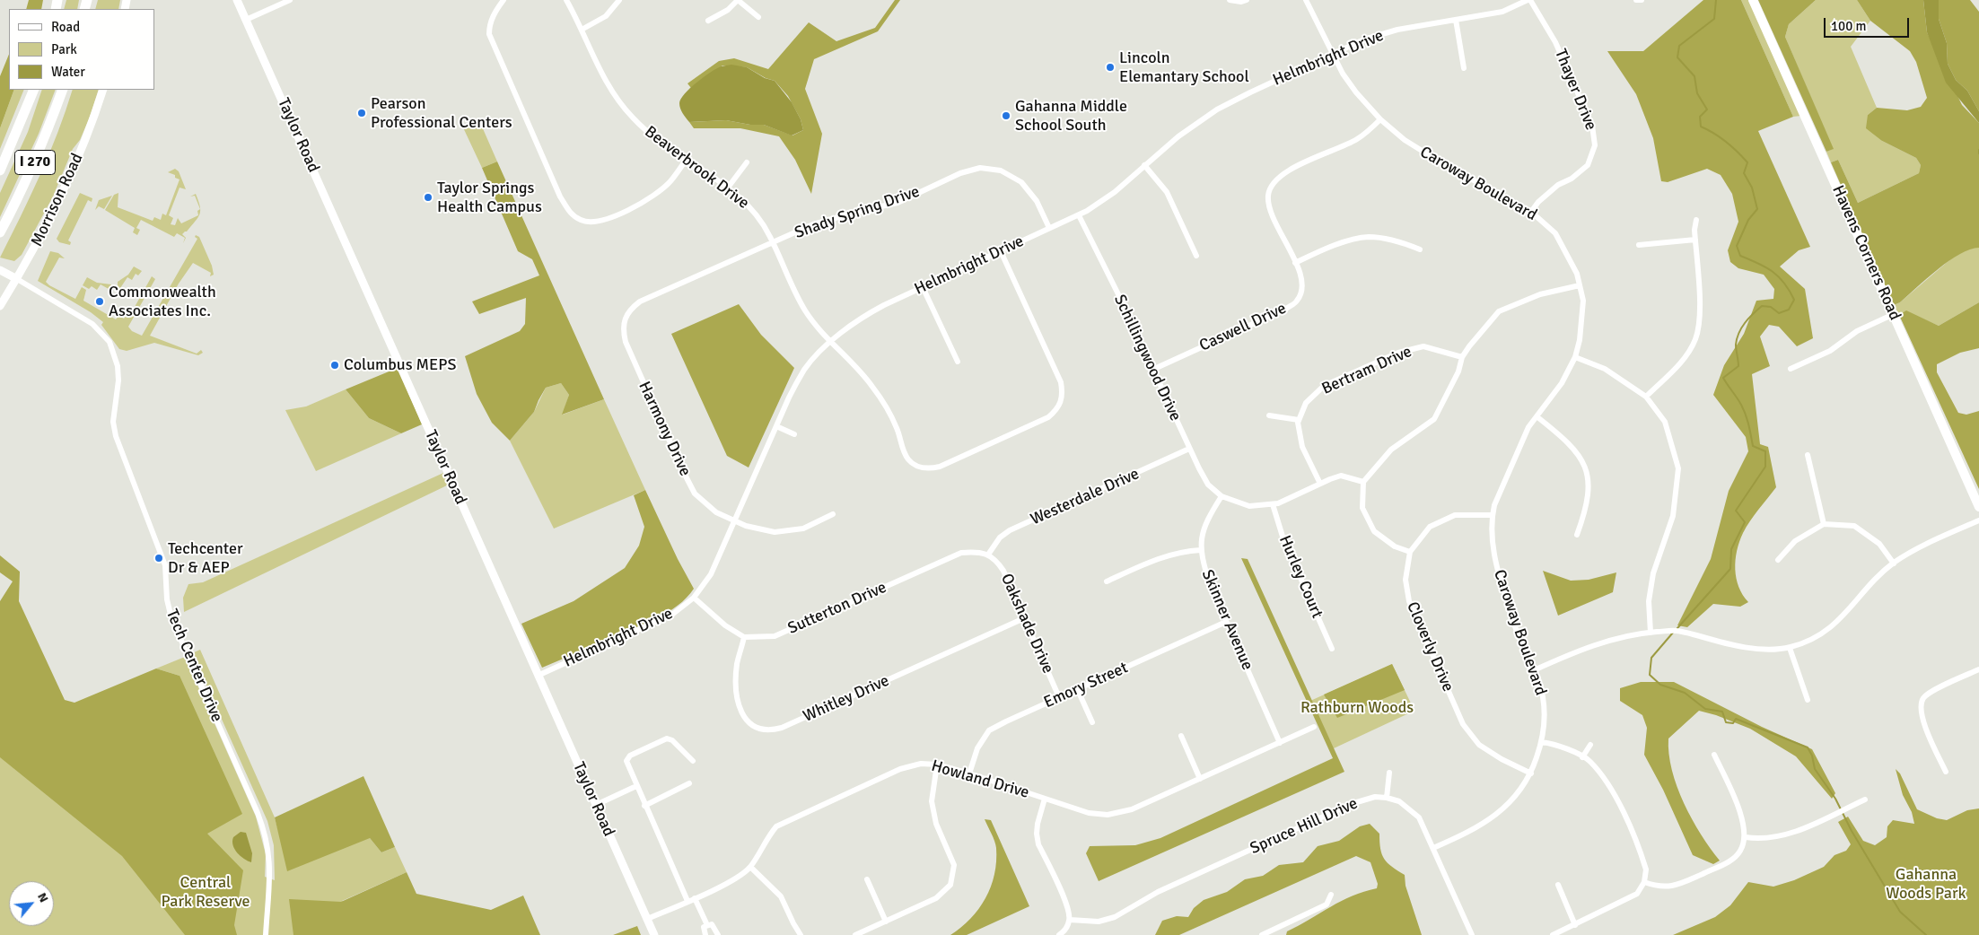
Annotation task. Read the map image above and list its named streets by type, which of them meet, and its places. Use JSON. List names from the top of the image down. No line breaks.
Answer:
{"streets":{"highway":["I 270"],"main road":["Taylor Road","Morrison Road","Havens Corners Road","Tech Center Drive"],"street":["Helmbright Drive","Thayer Drive","Beaverbrook Drive","Caroway Boulevard","Shady Spring Drive","Caswell Drive","Schillingwood Drive","Bertram Drive","Harmony Drive","Westerdale Drive","Hurley Court","Sutterton Drive","Skinner Avenue","Oakshade Drive","Cloverly Drive","Emory Street","Whitley Drive","Howland Drive","Spruce Hill Drive"]},"crossings":[["Helmbright Drive","Thayer Drive"],["Helmbright Drive","Taylor Road"],["Helmbright Drive","Beaverbrook Drive"],["Helmbright Drive","Caroway Boulevard"],["Helmbright Drive","Shady Spring Drive"],["Helmbright Drive","Schillingwood Drive"],["Helmbright Drive","Harmony Drive"],["Thayer Drive","Caroway Boulevard"],["Taylor Road","Howland Drive"],["Beaverbrook Drive","Shady Spring Drive"],["Caroway Boulevard","Caswell Drive"],["Caroway Boulevard","Cloverly Drive"],["Morrison Road","Tech Center Drive"],["Shady Spring Drive","Harmony Drive"],["Caswell Drive","Schillingwood Drive"],["Schillingwood Drive","Westerdale Drive"],["Schillingwood Drive","Skinner Avenue"],["Westerdale Drive","Sutterton Drive"],["Westerdale Drive","Oakshade Drive"],["Sutterton Drive","Oakshade Drive"],["Sutterton Drive","Whitley Drive"],["Skinner Avenue","Emory Street"],["Skinner Avenue","Howland Drive"],["Oakshade Drive","Emory Street"],["Oakshade Drive","Whitley Drive"],["Emory Street","Howland Drive"]],"parks":["Rathburn Woods","Gahanna Woods Park","Central Park Reserve"],"places":["Lincoln Elemantary School","Pearson Professional Centers","Gahanna Middle School South","Taylor Springs Health Campus","Commonwealth Associates Inc.","Columbus MEPS","Techcenter Dr & AEP"],"legend":["Road","Park","Water"],"scale_bar":"100 m","north":"top right"}
